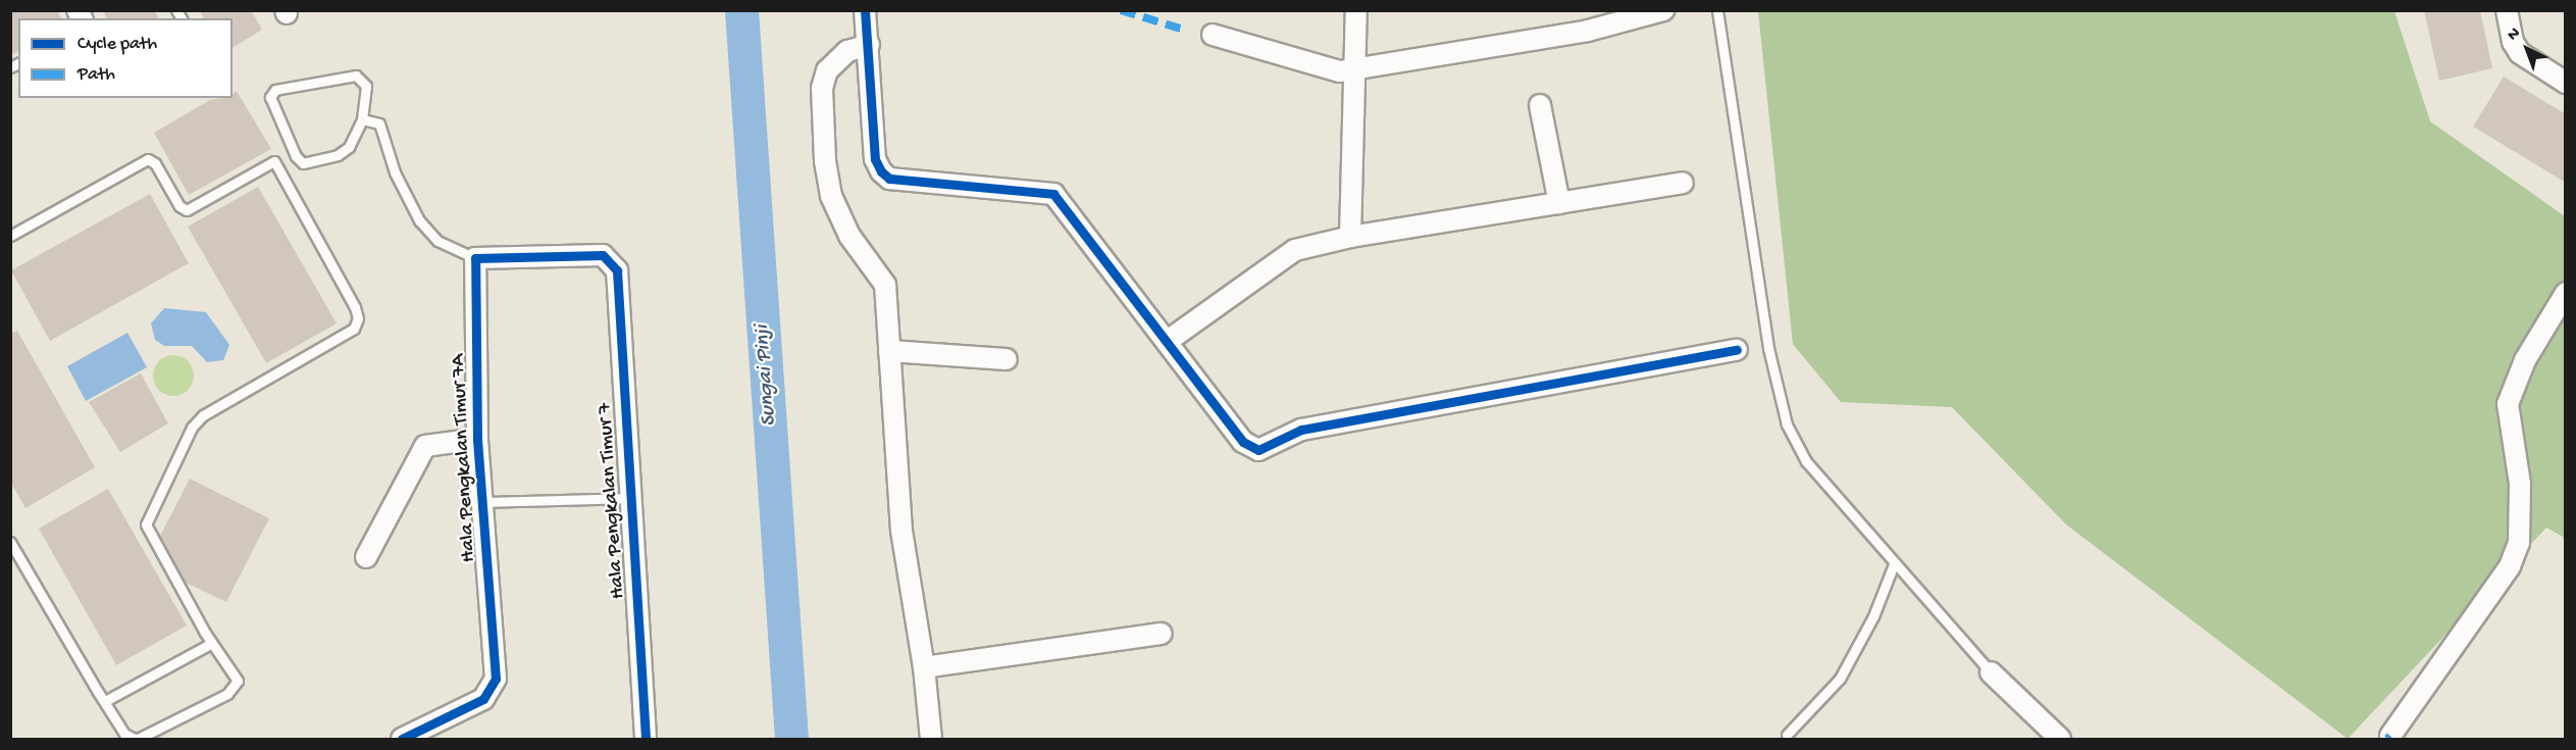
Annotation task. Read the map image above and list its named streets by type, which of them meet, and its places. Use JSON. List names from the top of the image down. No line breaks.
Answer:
{"streets":{"street":["Hala Pengkalan Timur 7A","Hala Pengkalan Timur 7"]},"crossings":[["Hala Pengkalan Timur 7A","Hala Pengkalan Timur 7"]],"water":["Sungai Pinji"],"legend":["Cycle path","Path"],"north":"top left"}
